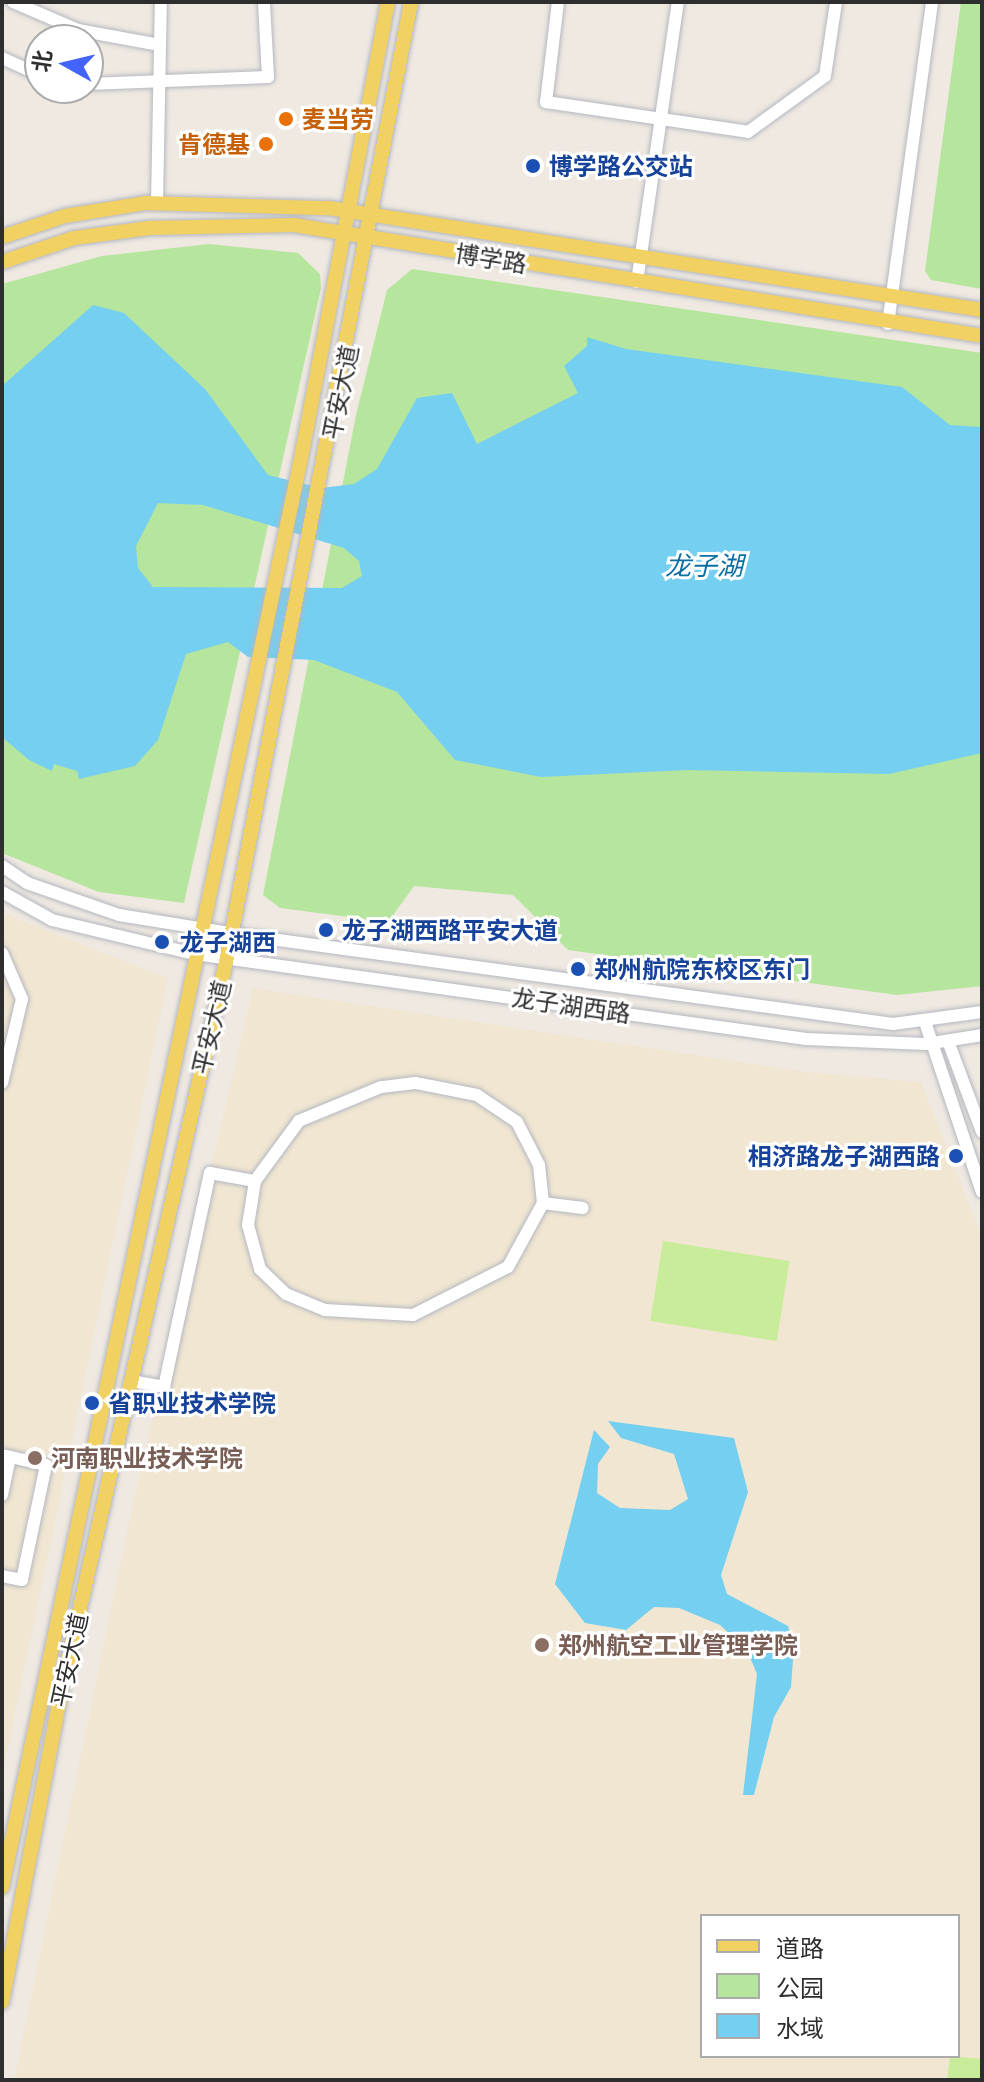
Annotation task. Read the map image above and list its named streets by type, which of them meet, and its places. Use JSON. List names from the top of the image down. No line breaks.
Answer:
{"streets":{"main road":["博学路","平安大道"],"street":["龙子湖西路"]},"crossings":[["博学路","平安大道"],["平安大道","龙子湖西路"]],"water":["龙子湖"],"places":["麦当劳","肯德基","博学路公交站","龙子湖西路平安大道","龙子湖西","郑州航院东校区东门","相济路龙子湖西路","省职业技术学院","河南职业技术学院","郑州航空工业管理学院"],"legend":["道路","公园","水域"],"north":"left"}
